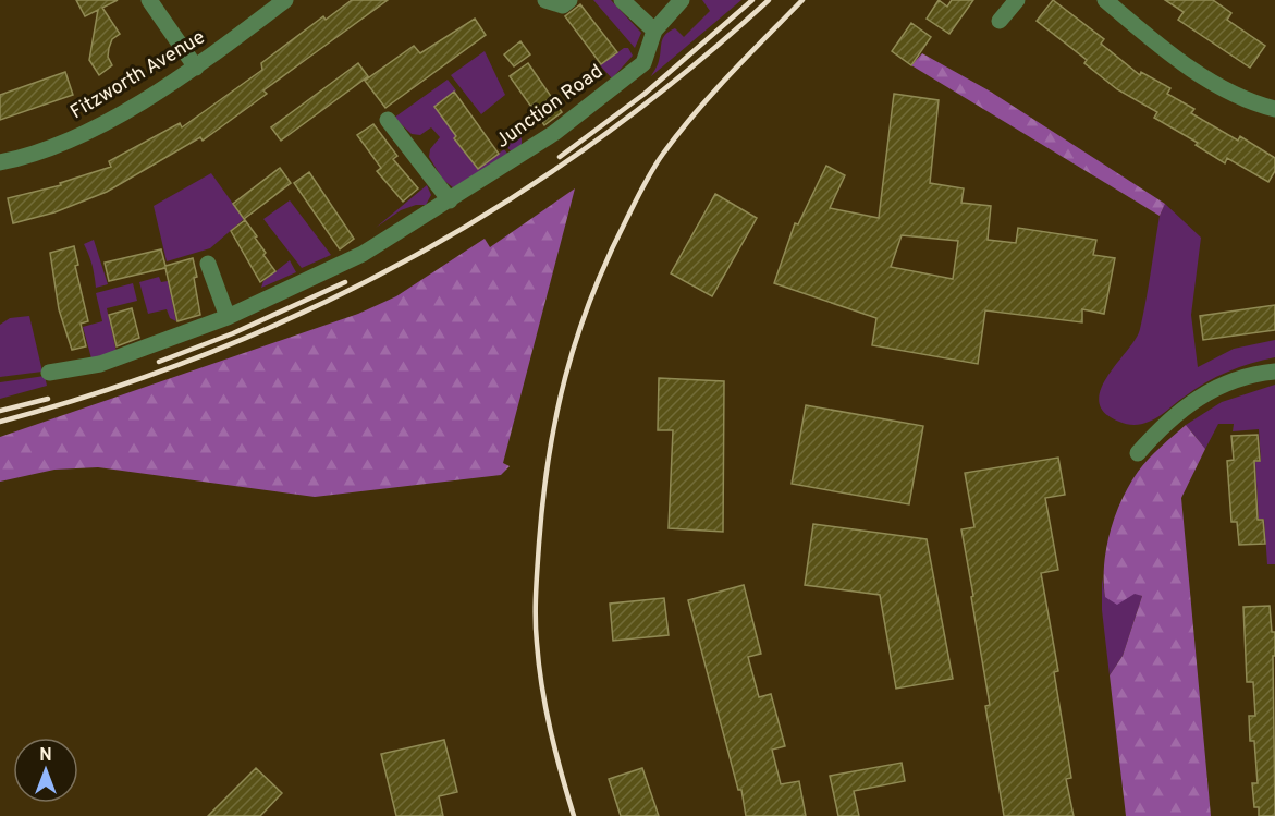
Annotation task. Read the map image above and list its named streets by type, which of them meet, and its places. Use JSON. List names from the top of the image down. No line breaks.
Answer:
{"streets":{"street":["Fitzworth Avenue","Junction Road"]},"north":"top"}
